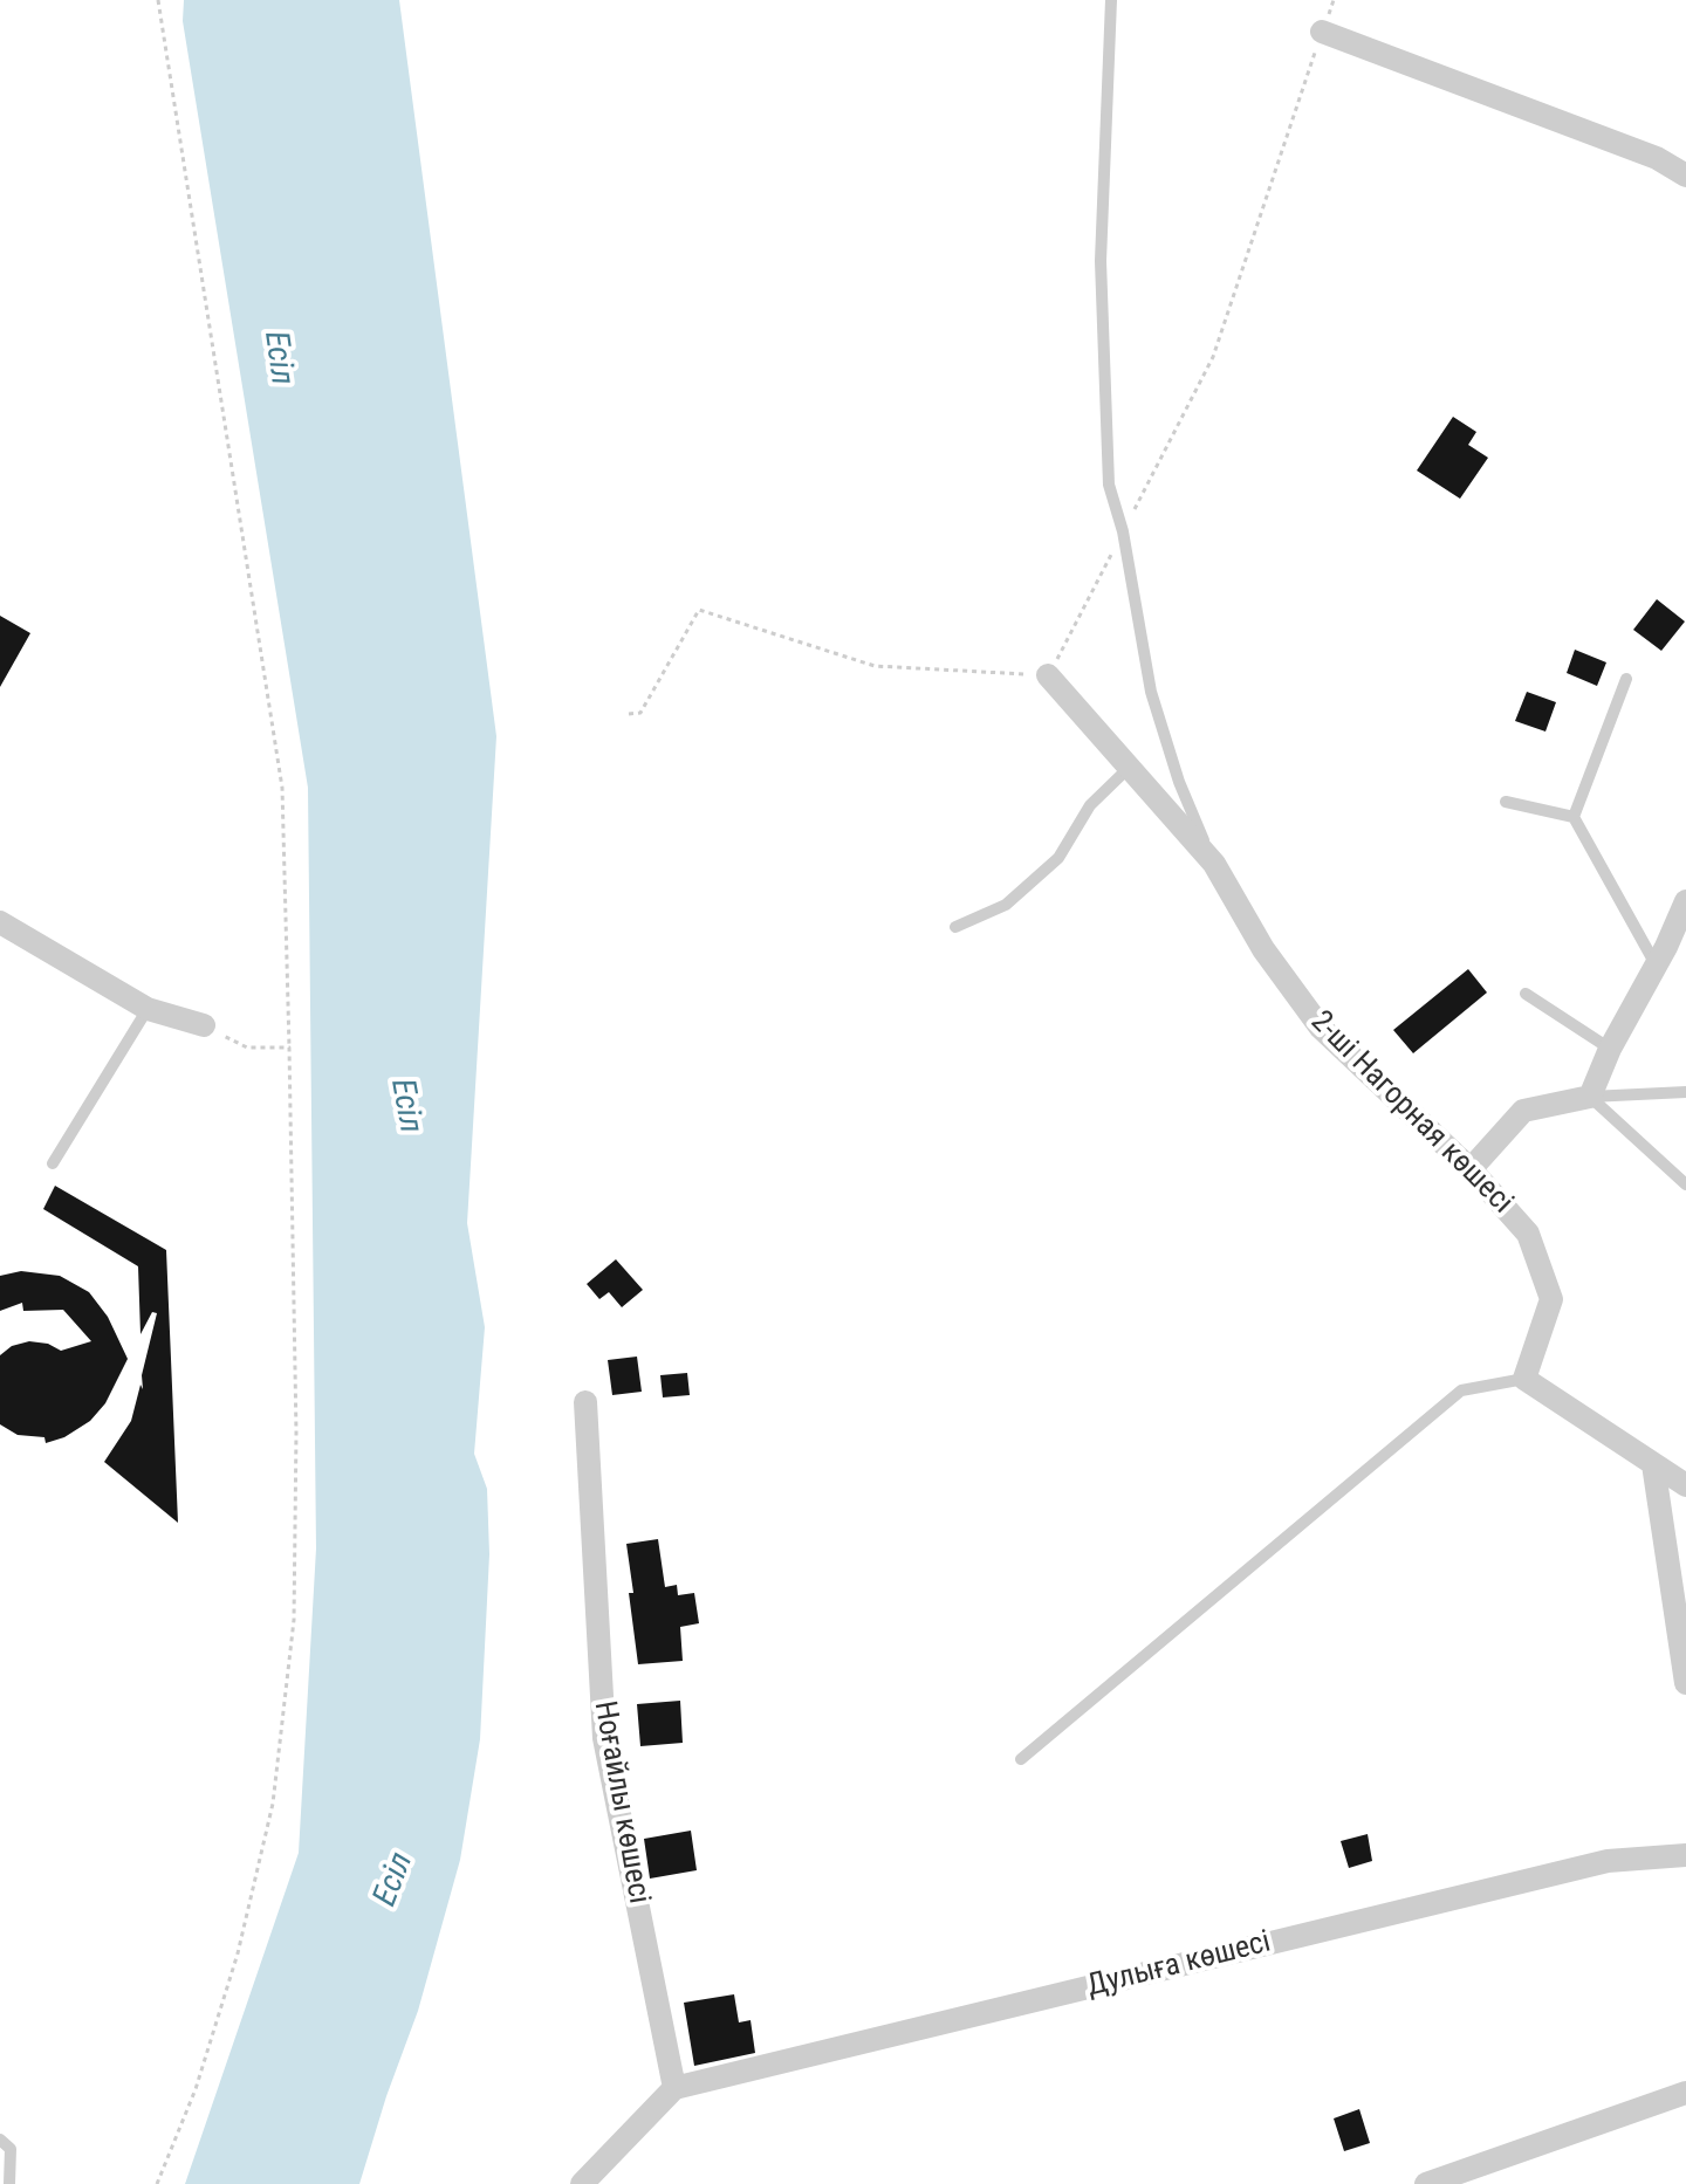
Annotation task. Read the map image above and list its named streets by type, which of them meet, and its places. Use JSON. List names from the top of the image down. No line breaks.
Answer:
{"streets":{"street":["2-ші Нагорная көшесі","Ноғайлы көшесі","Дулыға көшесі"]},"crossings":[["Ноғайлы көшесі","Дулыға көшесі"]],"water":["Есіл"]}
